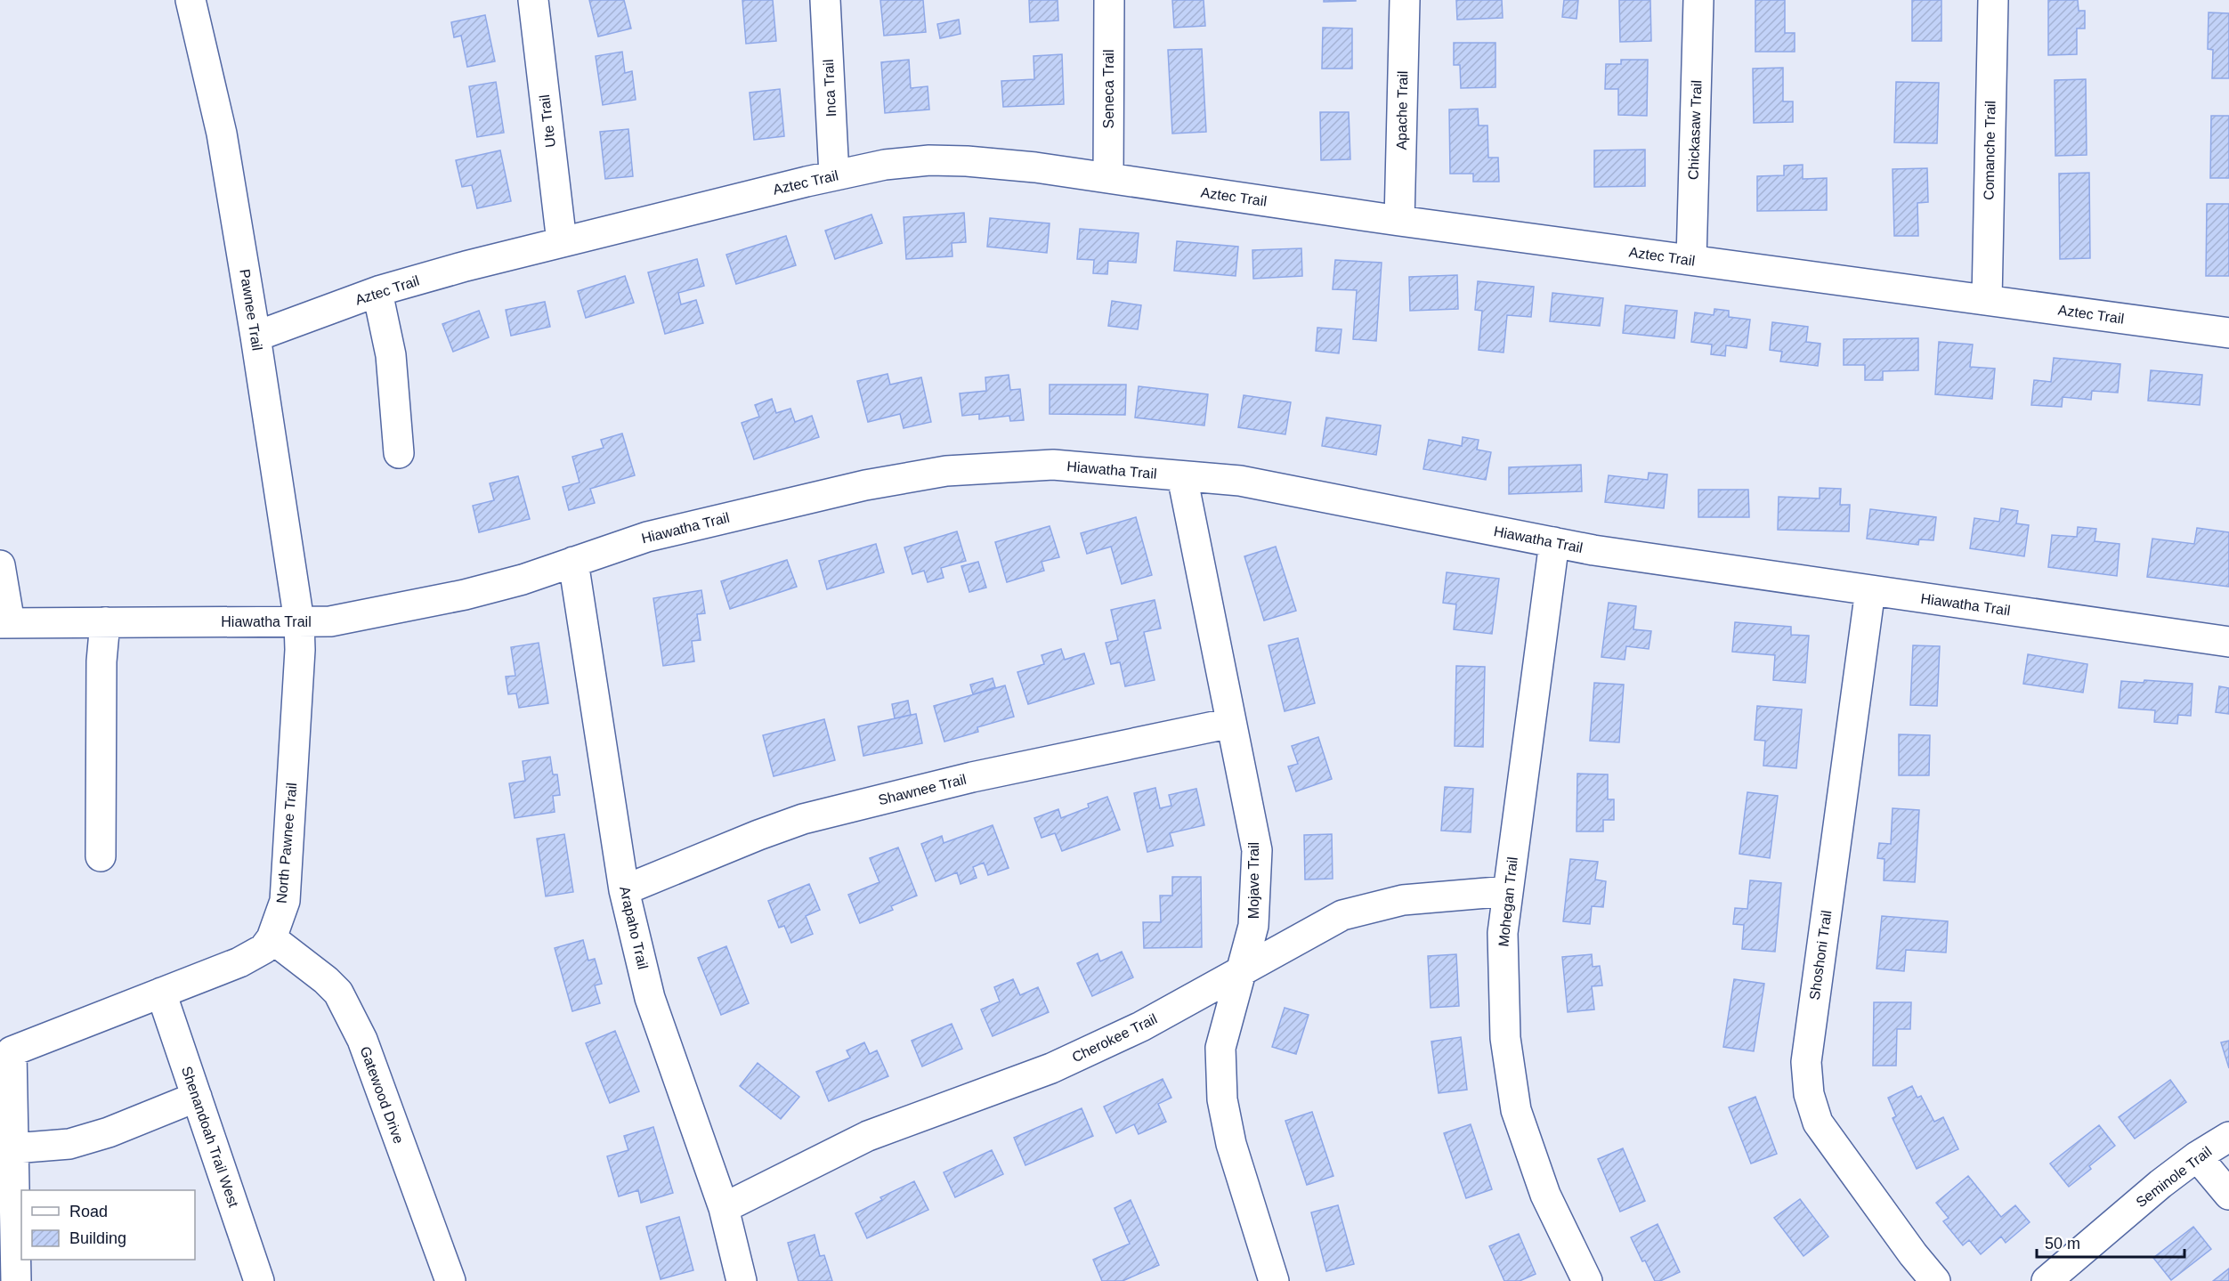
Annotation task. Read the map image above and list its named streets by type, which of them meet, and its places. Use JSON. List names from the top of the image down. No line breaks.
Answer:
{"streets":{"street":["Inca Trail","Seneca Trail","Apache Trail","Ute Trail","Chickasaw Trail","Comanche Trail","Aztec Trail","Pawnee Trail","Hiawatha Trail","Shawnee Trail","North Pawnee Trail","Mojave Trail","Mohegan Trail","Arapaho Trail","Shoshoni Trail","Cherokee Trail","Gatewood Drive","Shenandoah Trail West","Seminole Trail"]},"crossings":[["Inca Trail","Aztec Trail"],["Seneca Trail","Aztec Trail"],["Apache Trail","Aztec Trail"],["Ute Trail","Aztec Trail"],["Chickasaw Trail","Aztec Trail"],["Comanche Trail","Aztec Trail"],["Aztec Trail","Pawnee Trail"],["Pawnee Trail","Hiawatha Trail"],["Pawnee Trail","North Pawnee Trail"],["Hiawatha Trail","North Pawnee Trail"],["Hiawatha Trail","Mojave Trail"],["Hiawatha Trail","Mohegan Trail"],["Hiawatha Trail","Arapaho Trail"],["Hiawatha Trail","Shoshoni Trail"],["Shawnee Trail","Mojave Trail"],["Shawnee Trail","Arapaho Trail"],["North Pawnee Trail","Gatewood Drive"],["Mojave Trail","Cherokee Trail"],["Mohegan Trail","Cherokee Trail"],["Arapaho Trail","Cherokee Trail"]],"legend":["Road","Building"],"scale_bar":"50 m"}
